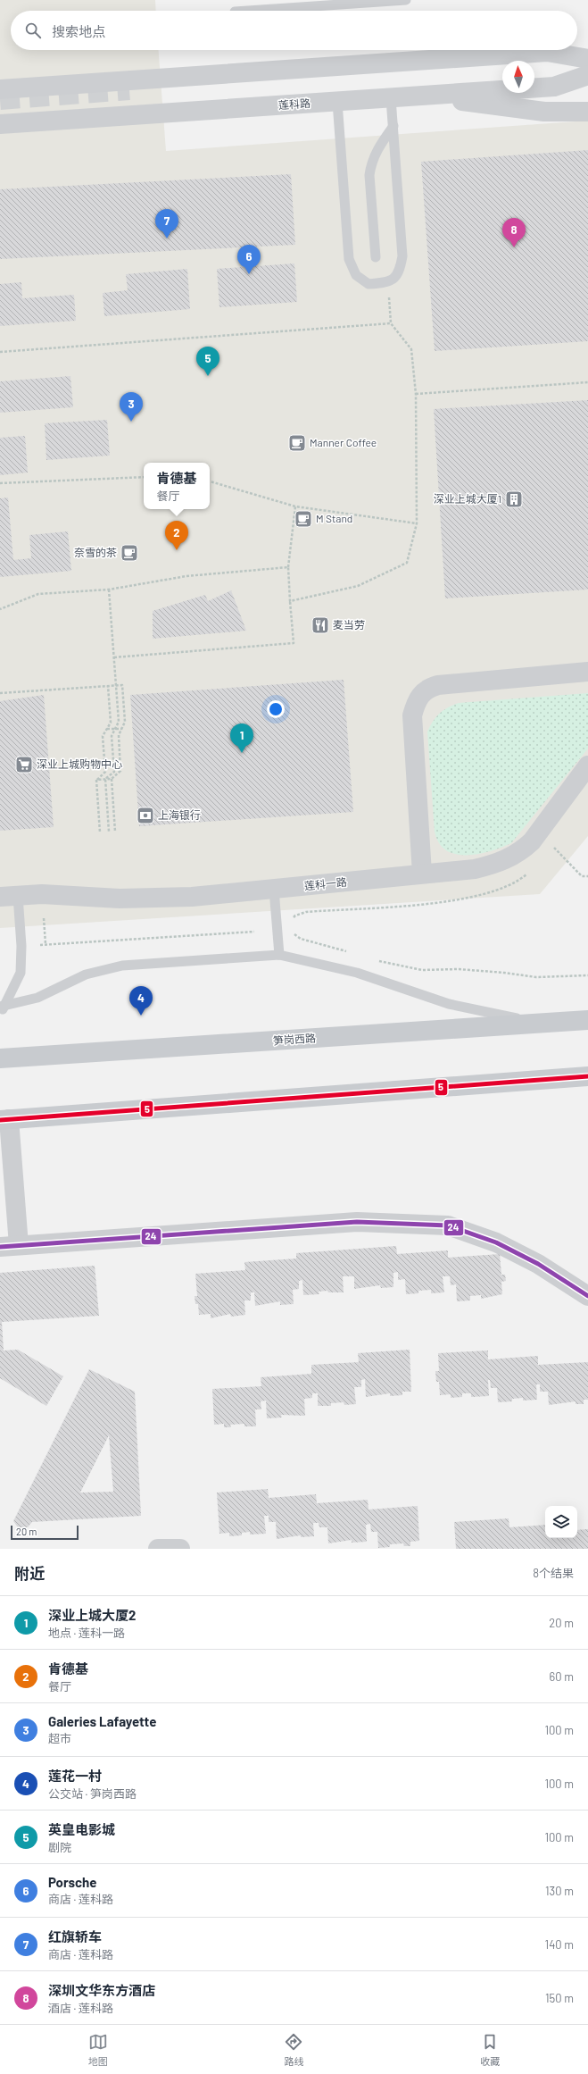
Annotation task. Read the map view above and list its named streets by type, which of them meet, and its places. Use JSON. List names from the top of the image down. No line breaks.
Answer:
{"streets":{"main road":["笋岗西路"],"street":["莲科路","莲科一路"]},"places":{"cafe":["Manner Coffee","M Stand","奈雪的茶"],"building":["深业上城大厦1"],"restaurant":["麦当劳"],"supermarket":["深业上城购物中心"],"bank":["上海银行"]},"lines":["transit line 5","transit line 24"],"scale_bar":"20 m","north":"top","page":{"search":"搜索地点","pins":["7","8","6","5","3","2","1","4"],"popup":["肯德基","餐厅"],"scale":"20 m","heading":["附近","8个结果"],"list":[{"mark":"1","name":"深业上城大厦2","note":"地点 · 莲科一路","value":"20 m"},{"mark":"2","name":"肯德基","note":"餐厅","value":"60 m"},{"mark":"3","name":"Galeries Lafayette","note":"超市","value":"100 m"},{"mark":"4","name":"莲花一村","note":"公交站 · 笋岗西路","value":"100 m"},{"mark":"5","name":"英皇电影城","note":"剧院","value":"100 m"},{"mark":"6","name":"Porsche","note":"商店 · 莲科路","value":"130 m"},{"mark":"7","name":"红旗轿车","note":"商店 · 莲科路","value":"140 m"},{"mark":"8","name":"深圳文华东方酒店","note":"酒店 · 莲科路","value":"150 m"}],"nav":["地图","路线","收藏"]}}
